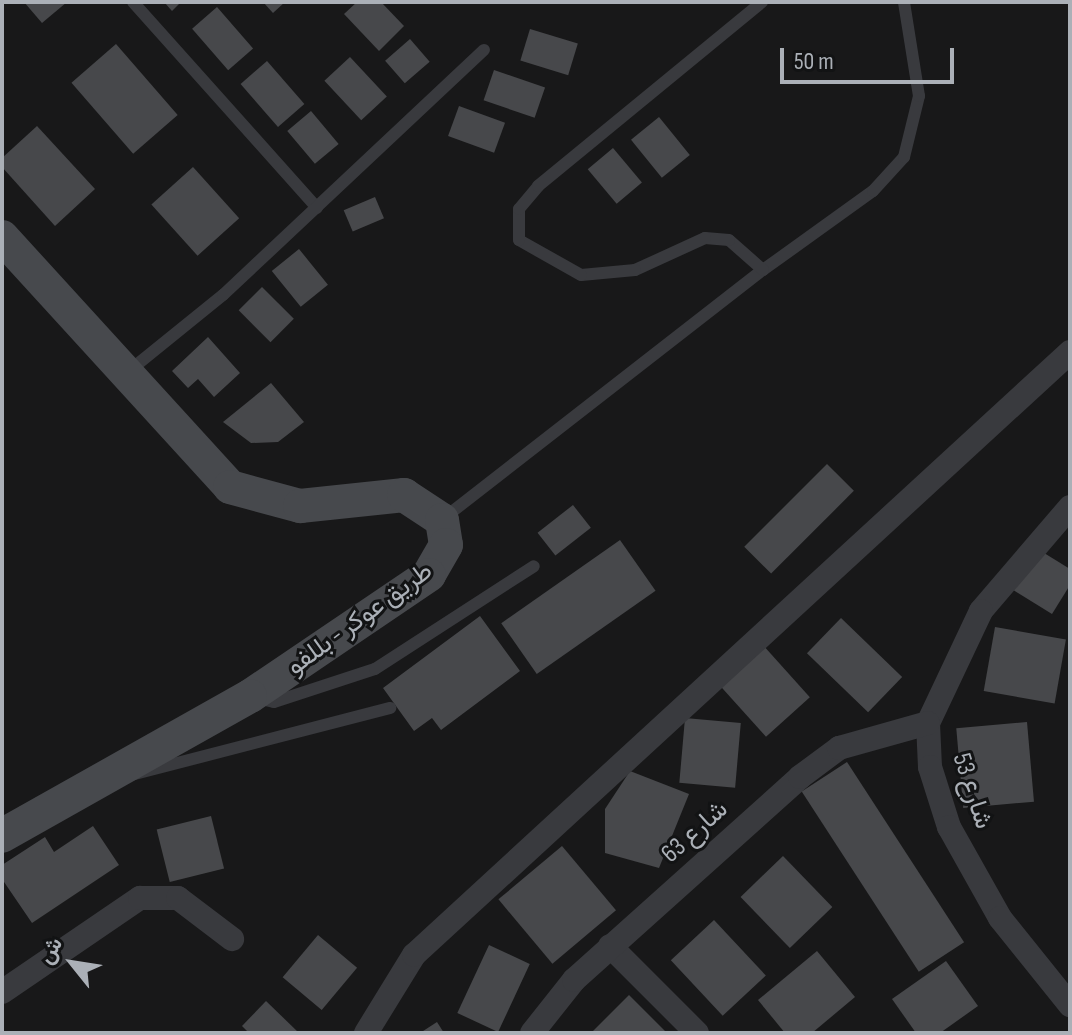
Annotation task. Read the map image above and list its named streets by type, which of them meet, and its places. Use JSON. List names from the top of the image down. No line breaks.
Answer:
{"streets":{"street":["طريق عوكر - بللفو","شارع 53","شارع 63"]},"crossings":[["شارع 53","شارع 63"]],"scale_bar":"50 m","north":"top left"}
